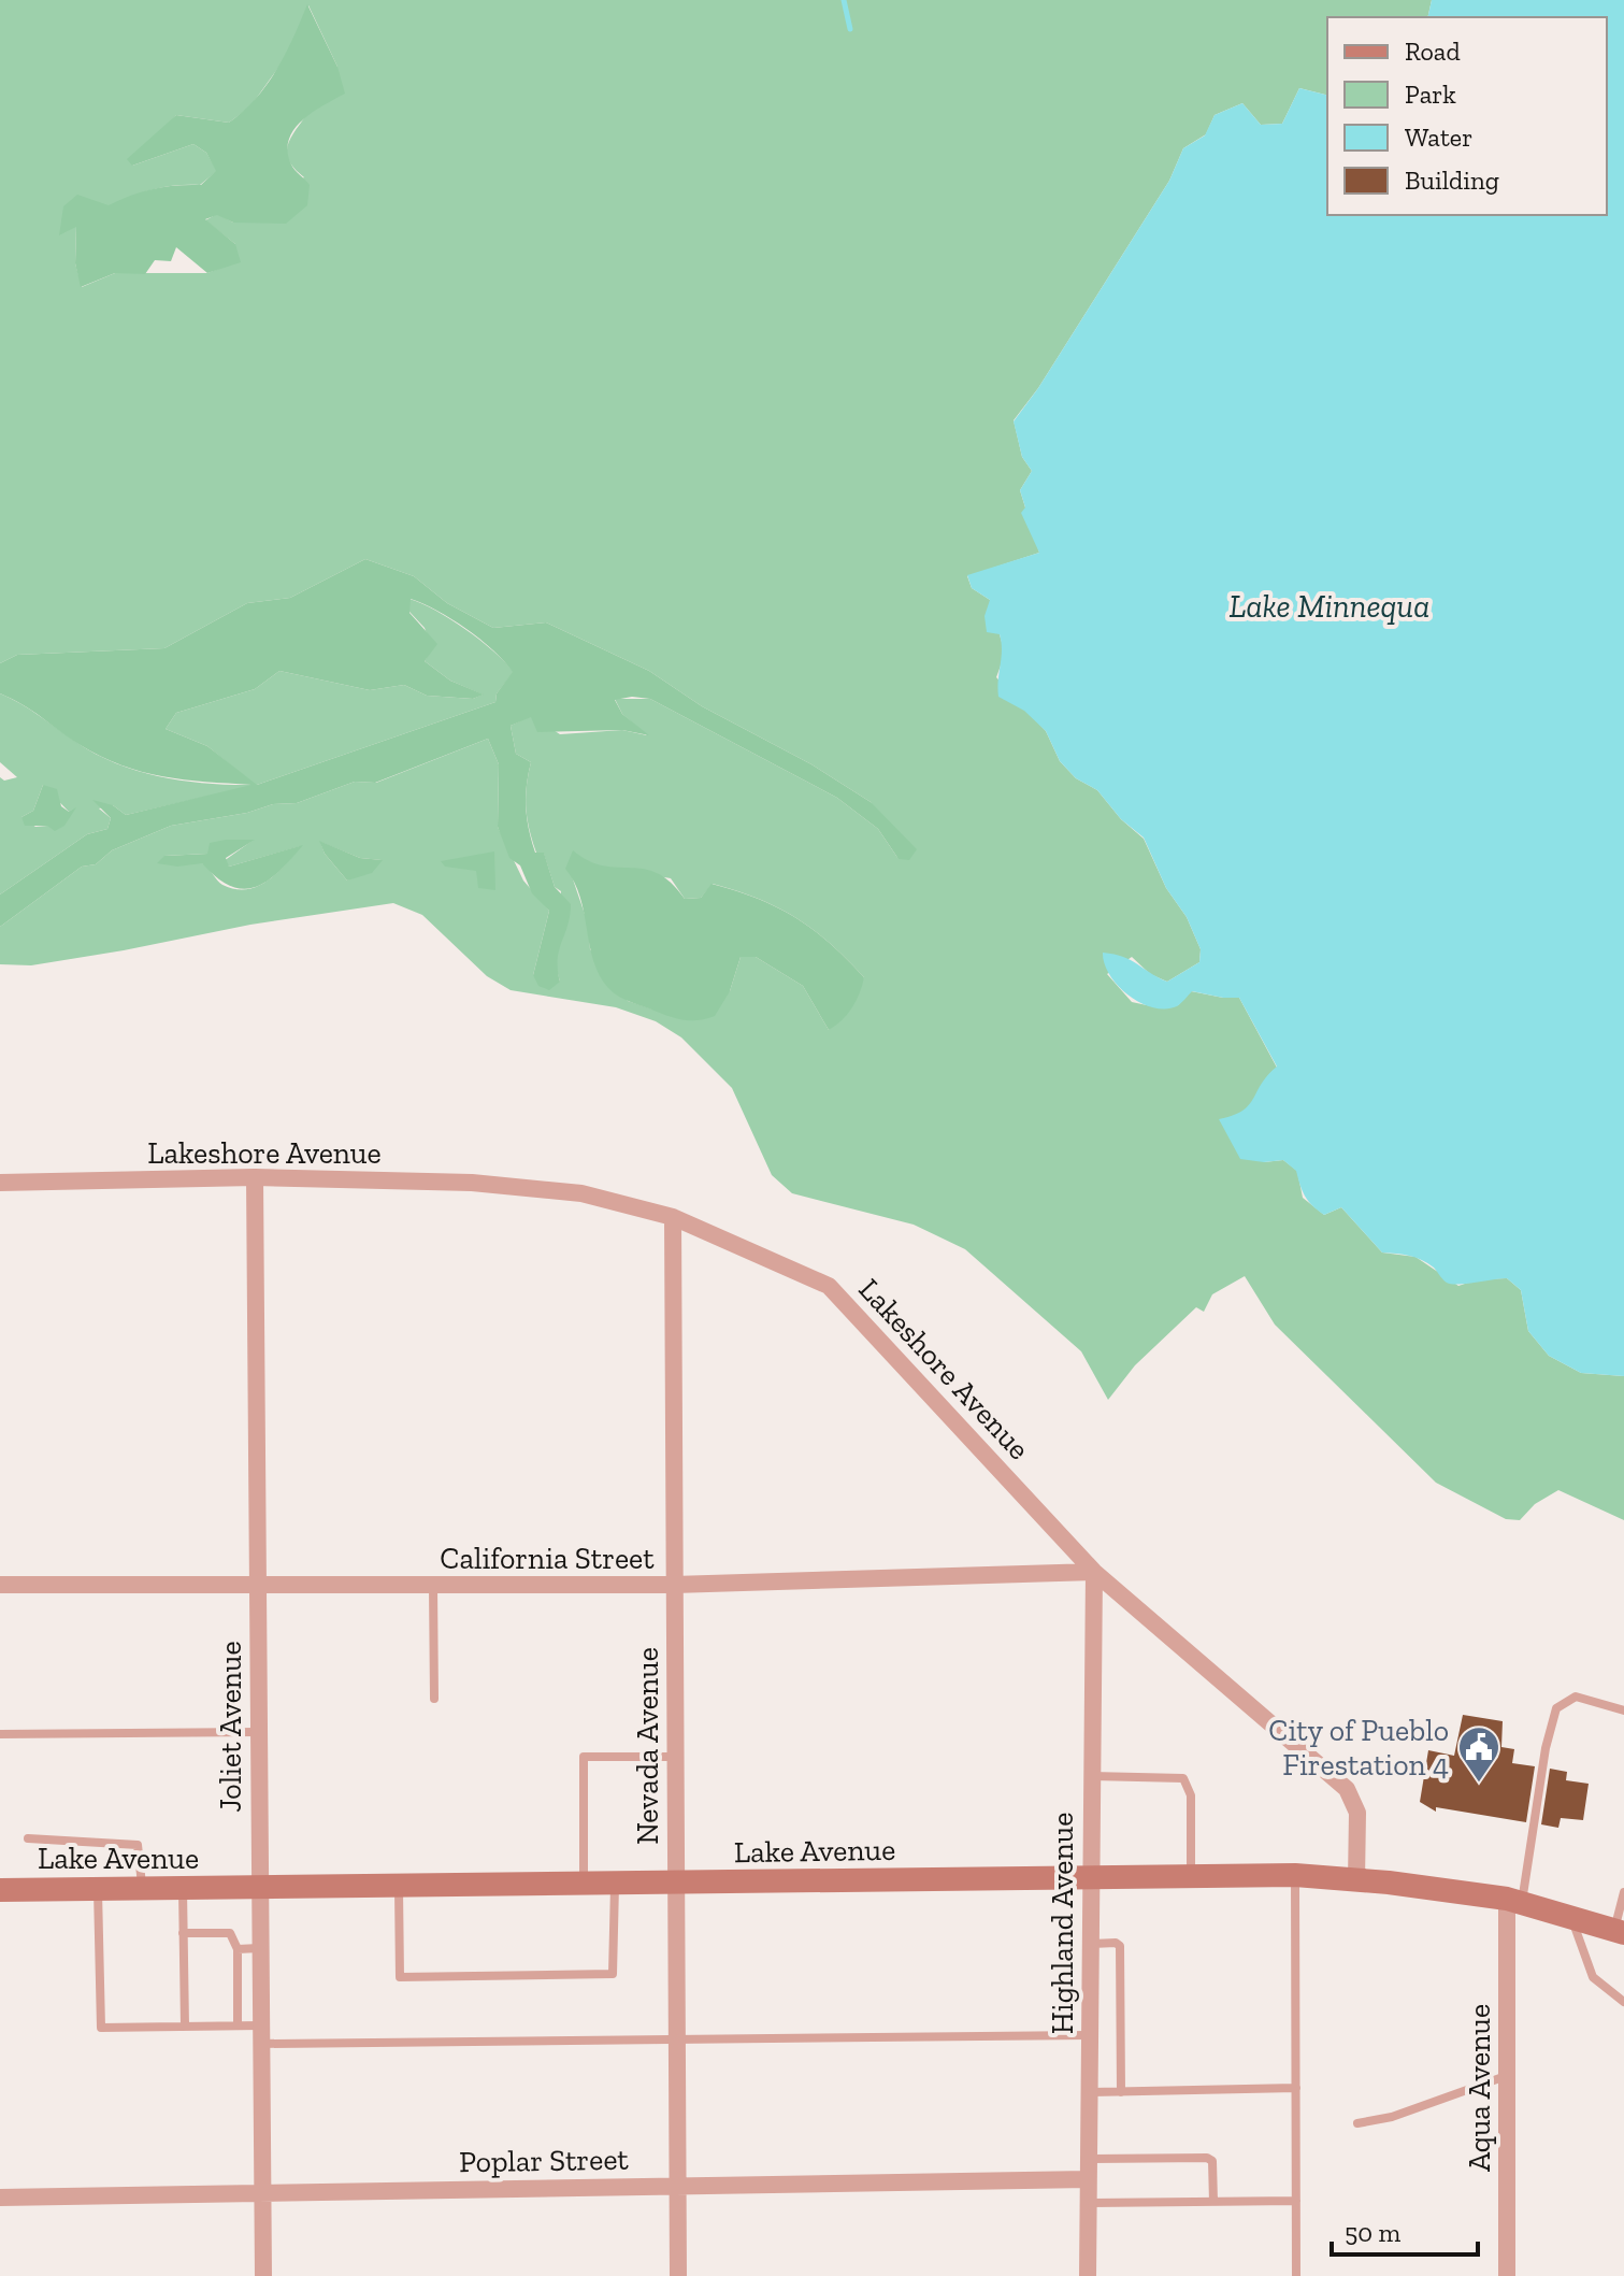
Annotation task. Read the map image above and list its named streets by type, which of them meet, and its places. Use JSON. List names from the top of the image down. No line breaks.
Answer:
{"streets":{"main road":["Lake Avenue"],"street":["Lakeshore Avenue","California Street","Joliet Avenue","Nevada Avenue","Highland Avenue","Aqua Avenue","Poplar Street"]},"crossings":[["Lakeshore Avenue","California Street"],["Lakeshore Avenue","Joliet Avenue"],["Lakeshore Avenue","Nevada Avenue"],["Lakeshore Avenue","Lake Avenue"],["Lakeshore Avenue","Highland Avenue"],["California Street","Joliet Avenue"],["California Street","Nevada Avenue"],["California Street","Highland Avenue"],["Joliet Avenue","Lake Avenue"],["Joliet Avenue","Poplar Street"],["Nevada Avenue","Lake Avenue"],["Nevada Avenue","Poplar Street"],["Lake Avenue","Highland Avenue"],["Lake Avenue","Aqua Avenue"],["Highland Avenue","Poplar Street"]],"water":["Lake Minnequa"],"places":{"public building":["City of Pueblo Firestation 4"]},"legend":["Road","Park","Water","Building"],"scale_bar":"50 m"}
